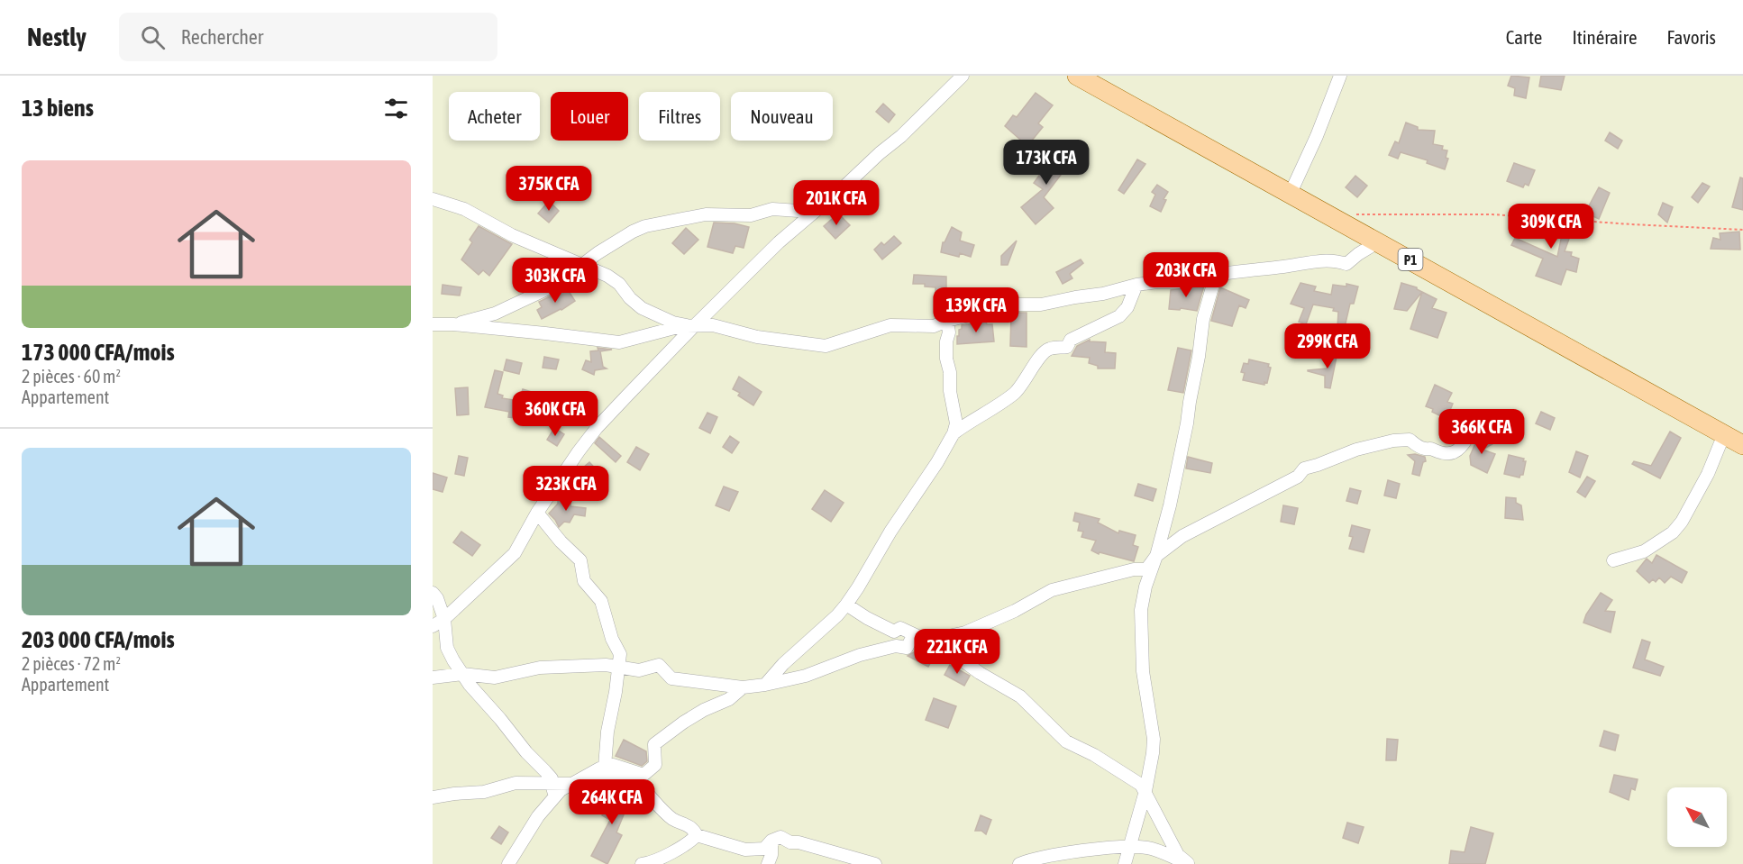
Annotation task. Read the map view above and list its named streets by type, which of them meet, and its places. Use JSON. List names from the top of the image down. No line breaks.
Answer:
{"streets":{"main road":["P1"]},"north":"top left","page":{"header":"Nestly","search":"Rechercher","nav":["Carte","Itinéraire","Favoris"],"heading":"13 biens","chip":["Acheter","Louer","Filtres","Nouveau"],"price":["173K CFA","375K CFA","201K CFA","309K CFA","203K CFA","303K CFA","139K CFA","299K CFA","360K CFA","366K CFA","323K CFA","221K CFA","264K CFA"],"list":[{"name":"173 000 CFA/mois","note":"2 pièces · 60 m² · Appartement"},{"name":"203 000 CFA/mois","note":"2 pièces · 72 m² · Appartement"}]}}
